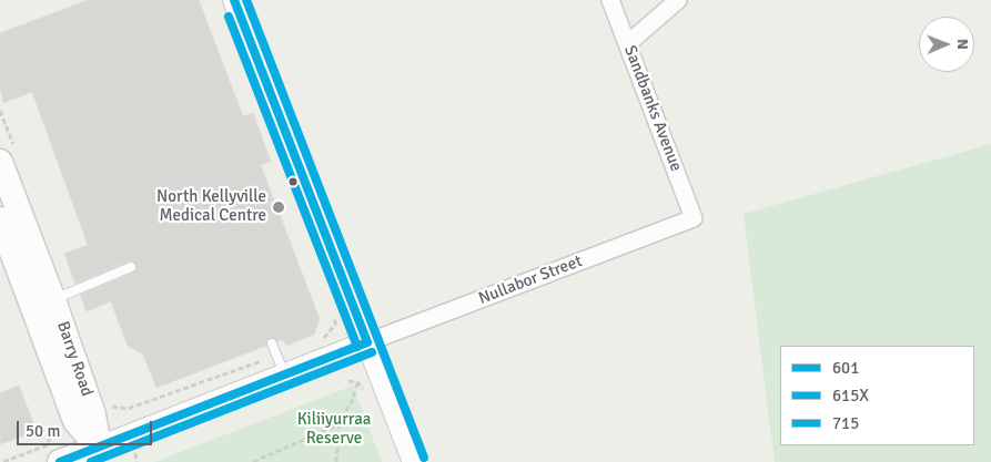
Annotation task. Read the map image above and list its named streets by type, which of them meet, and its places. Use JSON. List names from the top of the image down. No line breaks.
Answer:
{"streets":{"main road":["Barry Road"],"street":["Sandbanks Avenue","Nullabor Street"]},"crossings":[["Sandbanks Avenue","Nullabor Street"]],"parks":["Kiliiyurraa Reserve"],"places":["North Kellyville Medical Centre"],"lines":["transit line 601","transit line 715","transit line 615X"],"legend":["601","615X","715"],"scale_bar":"50 m","north":"right"}
